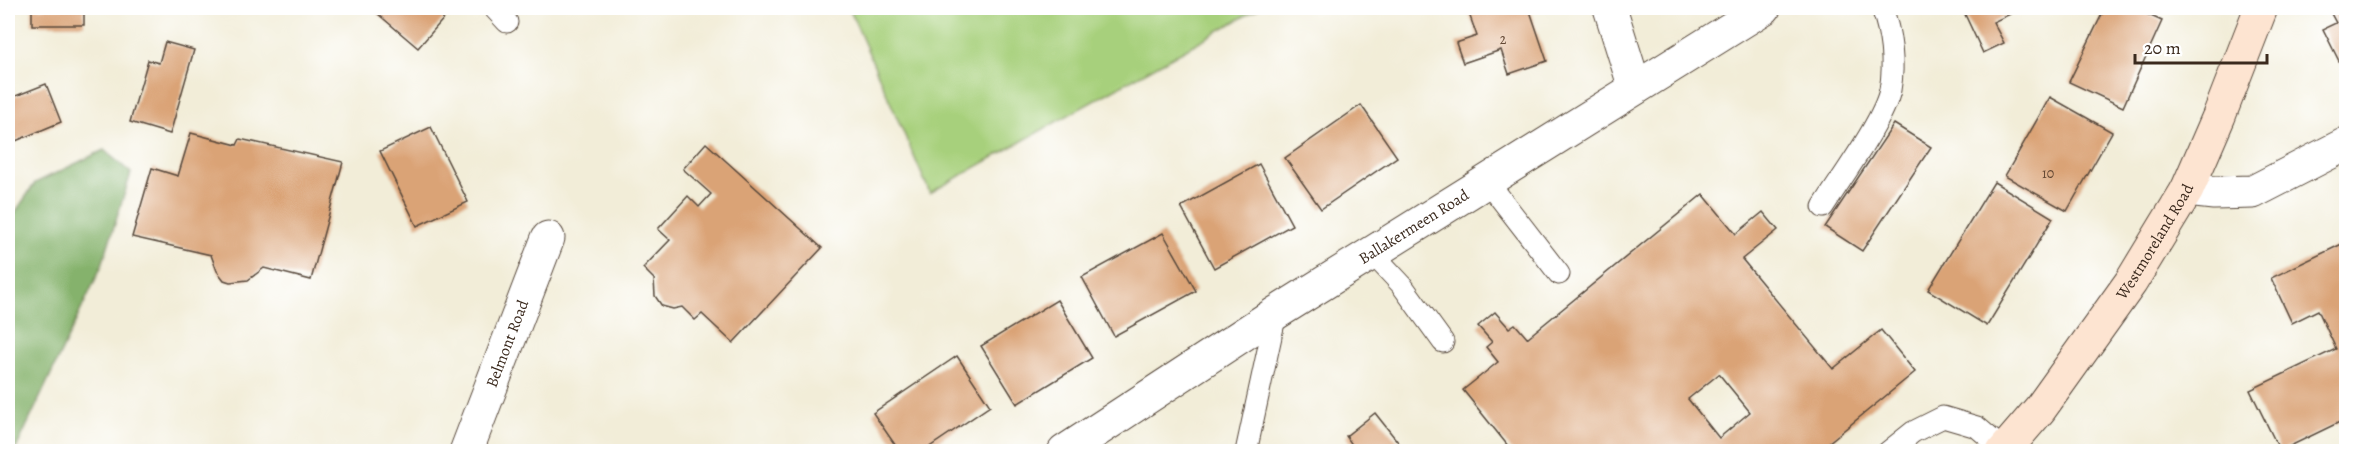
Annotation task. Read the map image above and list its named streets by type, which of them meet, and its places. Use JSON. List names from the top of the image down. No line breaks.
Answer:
{"streets":{"main road":["Westmoreland Road"],"street":["Ballakermeen Road","Belmont Road"]},"house_numbers":["2","10"],"scale_bar":"20 m"}
